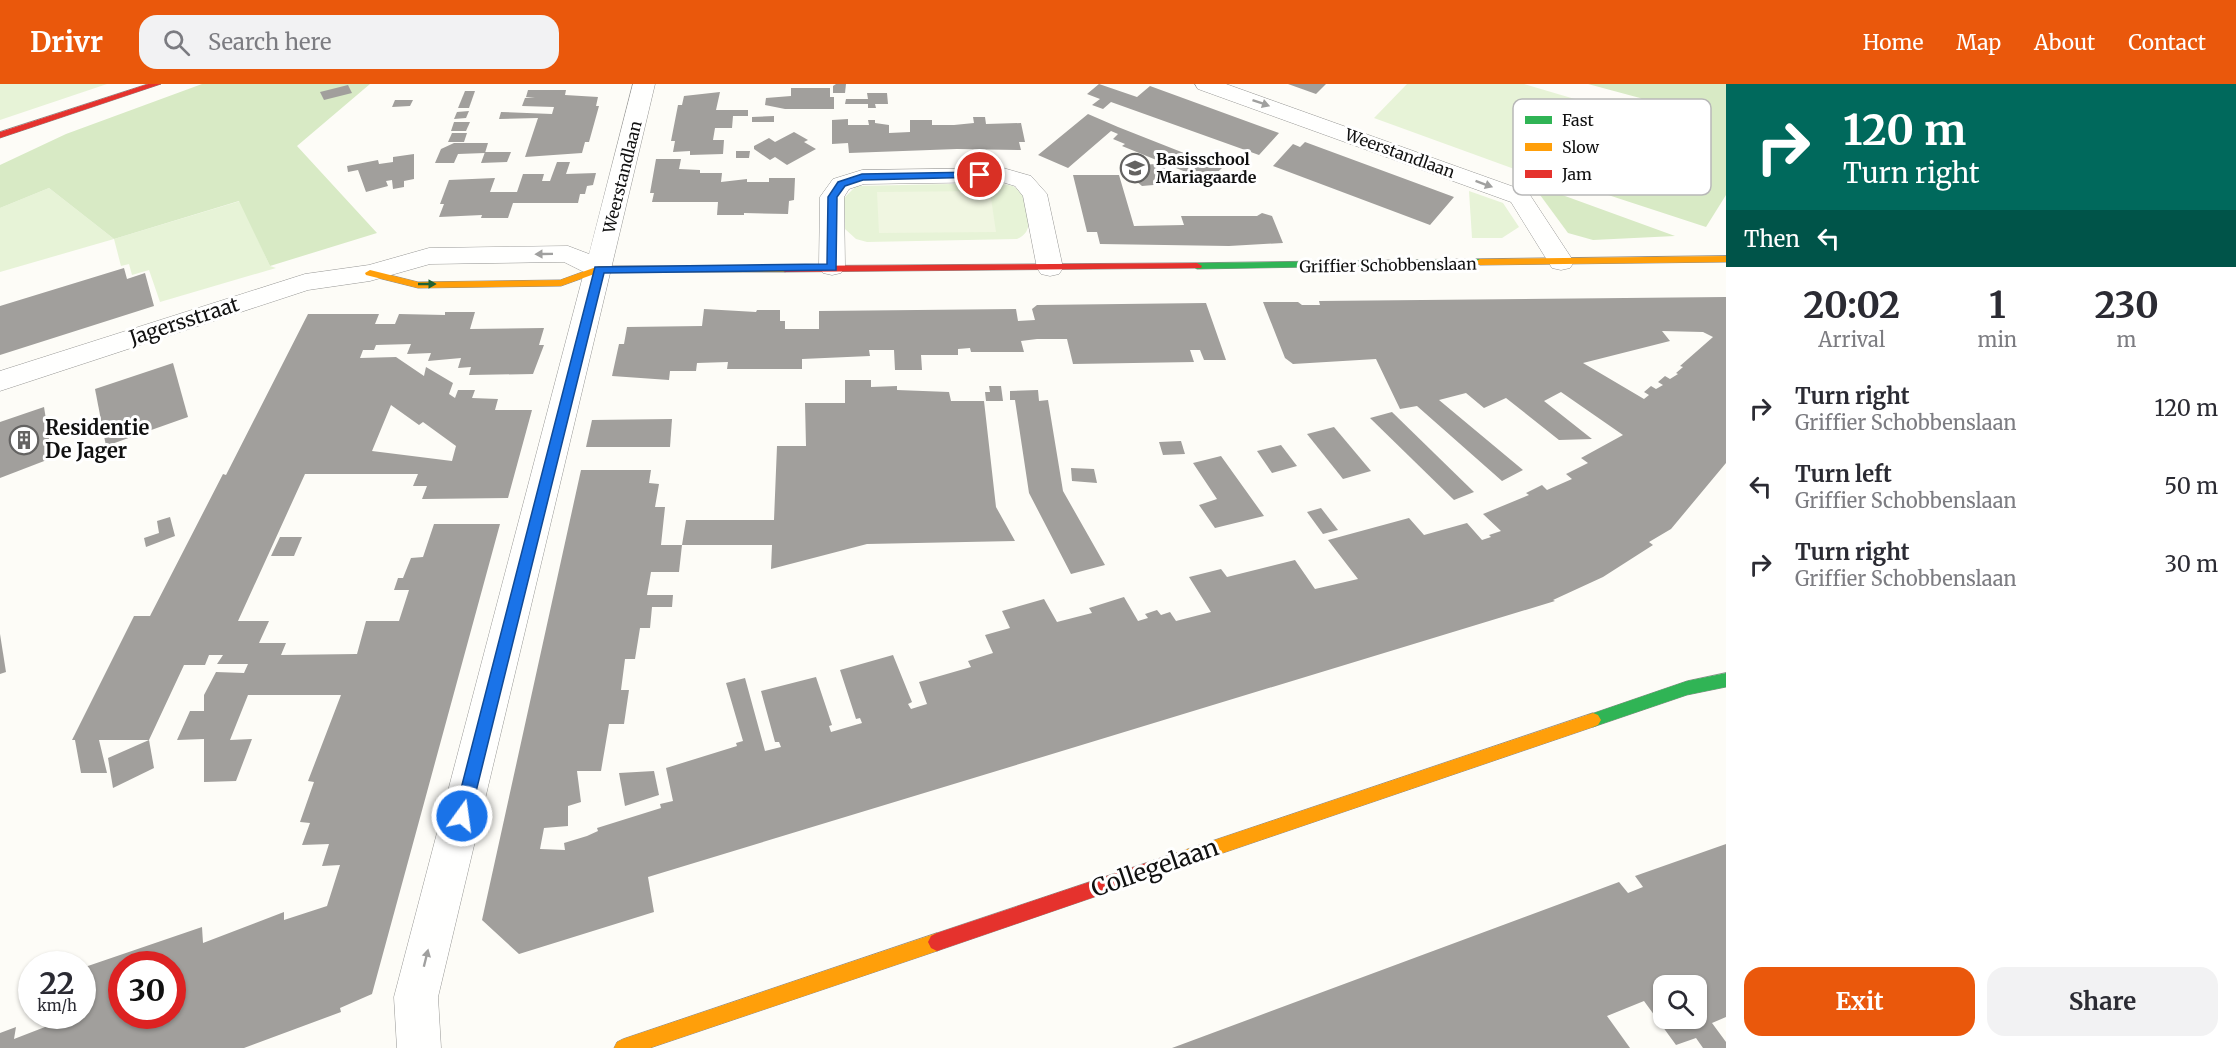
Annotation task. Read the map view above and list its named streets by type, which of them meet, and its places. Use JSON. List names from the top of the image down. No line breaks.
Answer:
{"streets":{"main road":["Griffier Schobbenslaan","Collegelaan"],"street":["Weerstandlaan","Jagersstraat"]},"crossings":[["Weerstandlaan","Griffier Schobbenslaan"],["Griffier Schobbenslaan","Jagersstraat"]],"places":{"school or university":["Basisschool Mariagaarde"],"building":["Residentie De Jager"]},"legend":["Fast","Slow","Jam"],"page":{"header":"Drivr","search":"Search here","nav":["Home","Map","About","Contact"],"turn":["120 m","Turn right"],"then":"Then","eta":["20:02","Arrival","1","min","230","m"],"list":[{"name":"Turn right","note":"Griffier Schobbenslaan","value":"120 m"},{"name":"Turn left","note":"Griffier Schobbenslaan","value":"50 m"},{"name":"Turn right","note":"Griffier Schobbenslaan","value":"30 m"}],"speed":"22 km/h","limit":"30","buttons":["Exit","Share"]}}
